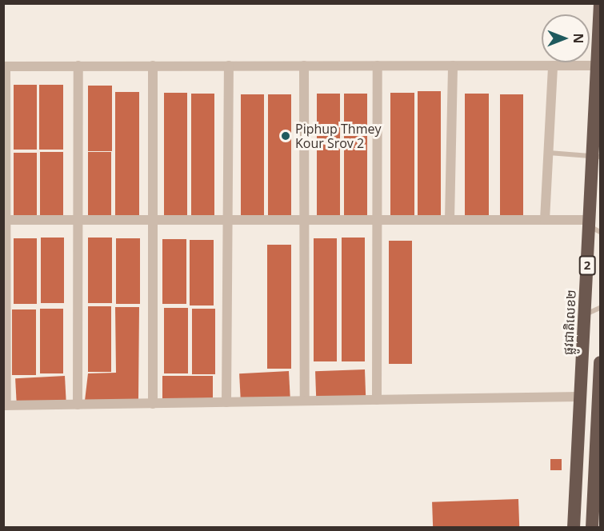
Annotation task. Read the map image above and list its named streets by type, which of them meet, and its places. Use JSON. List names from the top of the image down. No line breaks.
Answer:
{"streets":{"highway":["2","ផ្លូវជាតិលេខ២"]},"places":["Piphup Thmey Kour Srov 2"],"north":"right"}
